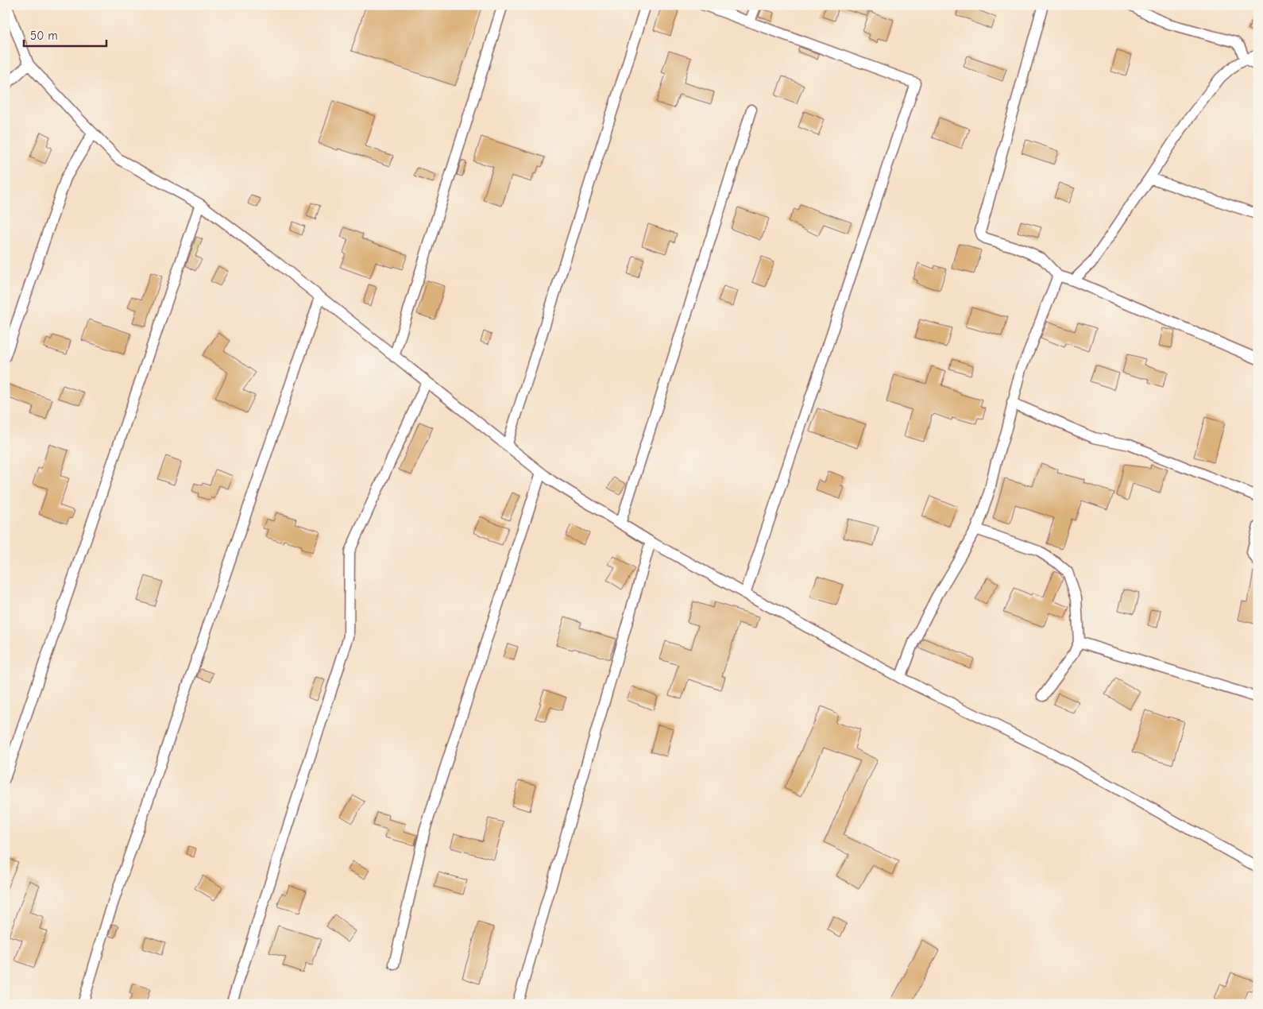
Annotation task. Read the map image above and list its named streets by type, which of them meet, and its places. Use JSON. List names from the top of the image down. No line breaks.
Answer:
{"scale_bar":"50 m"}
